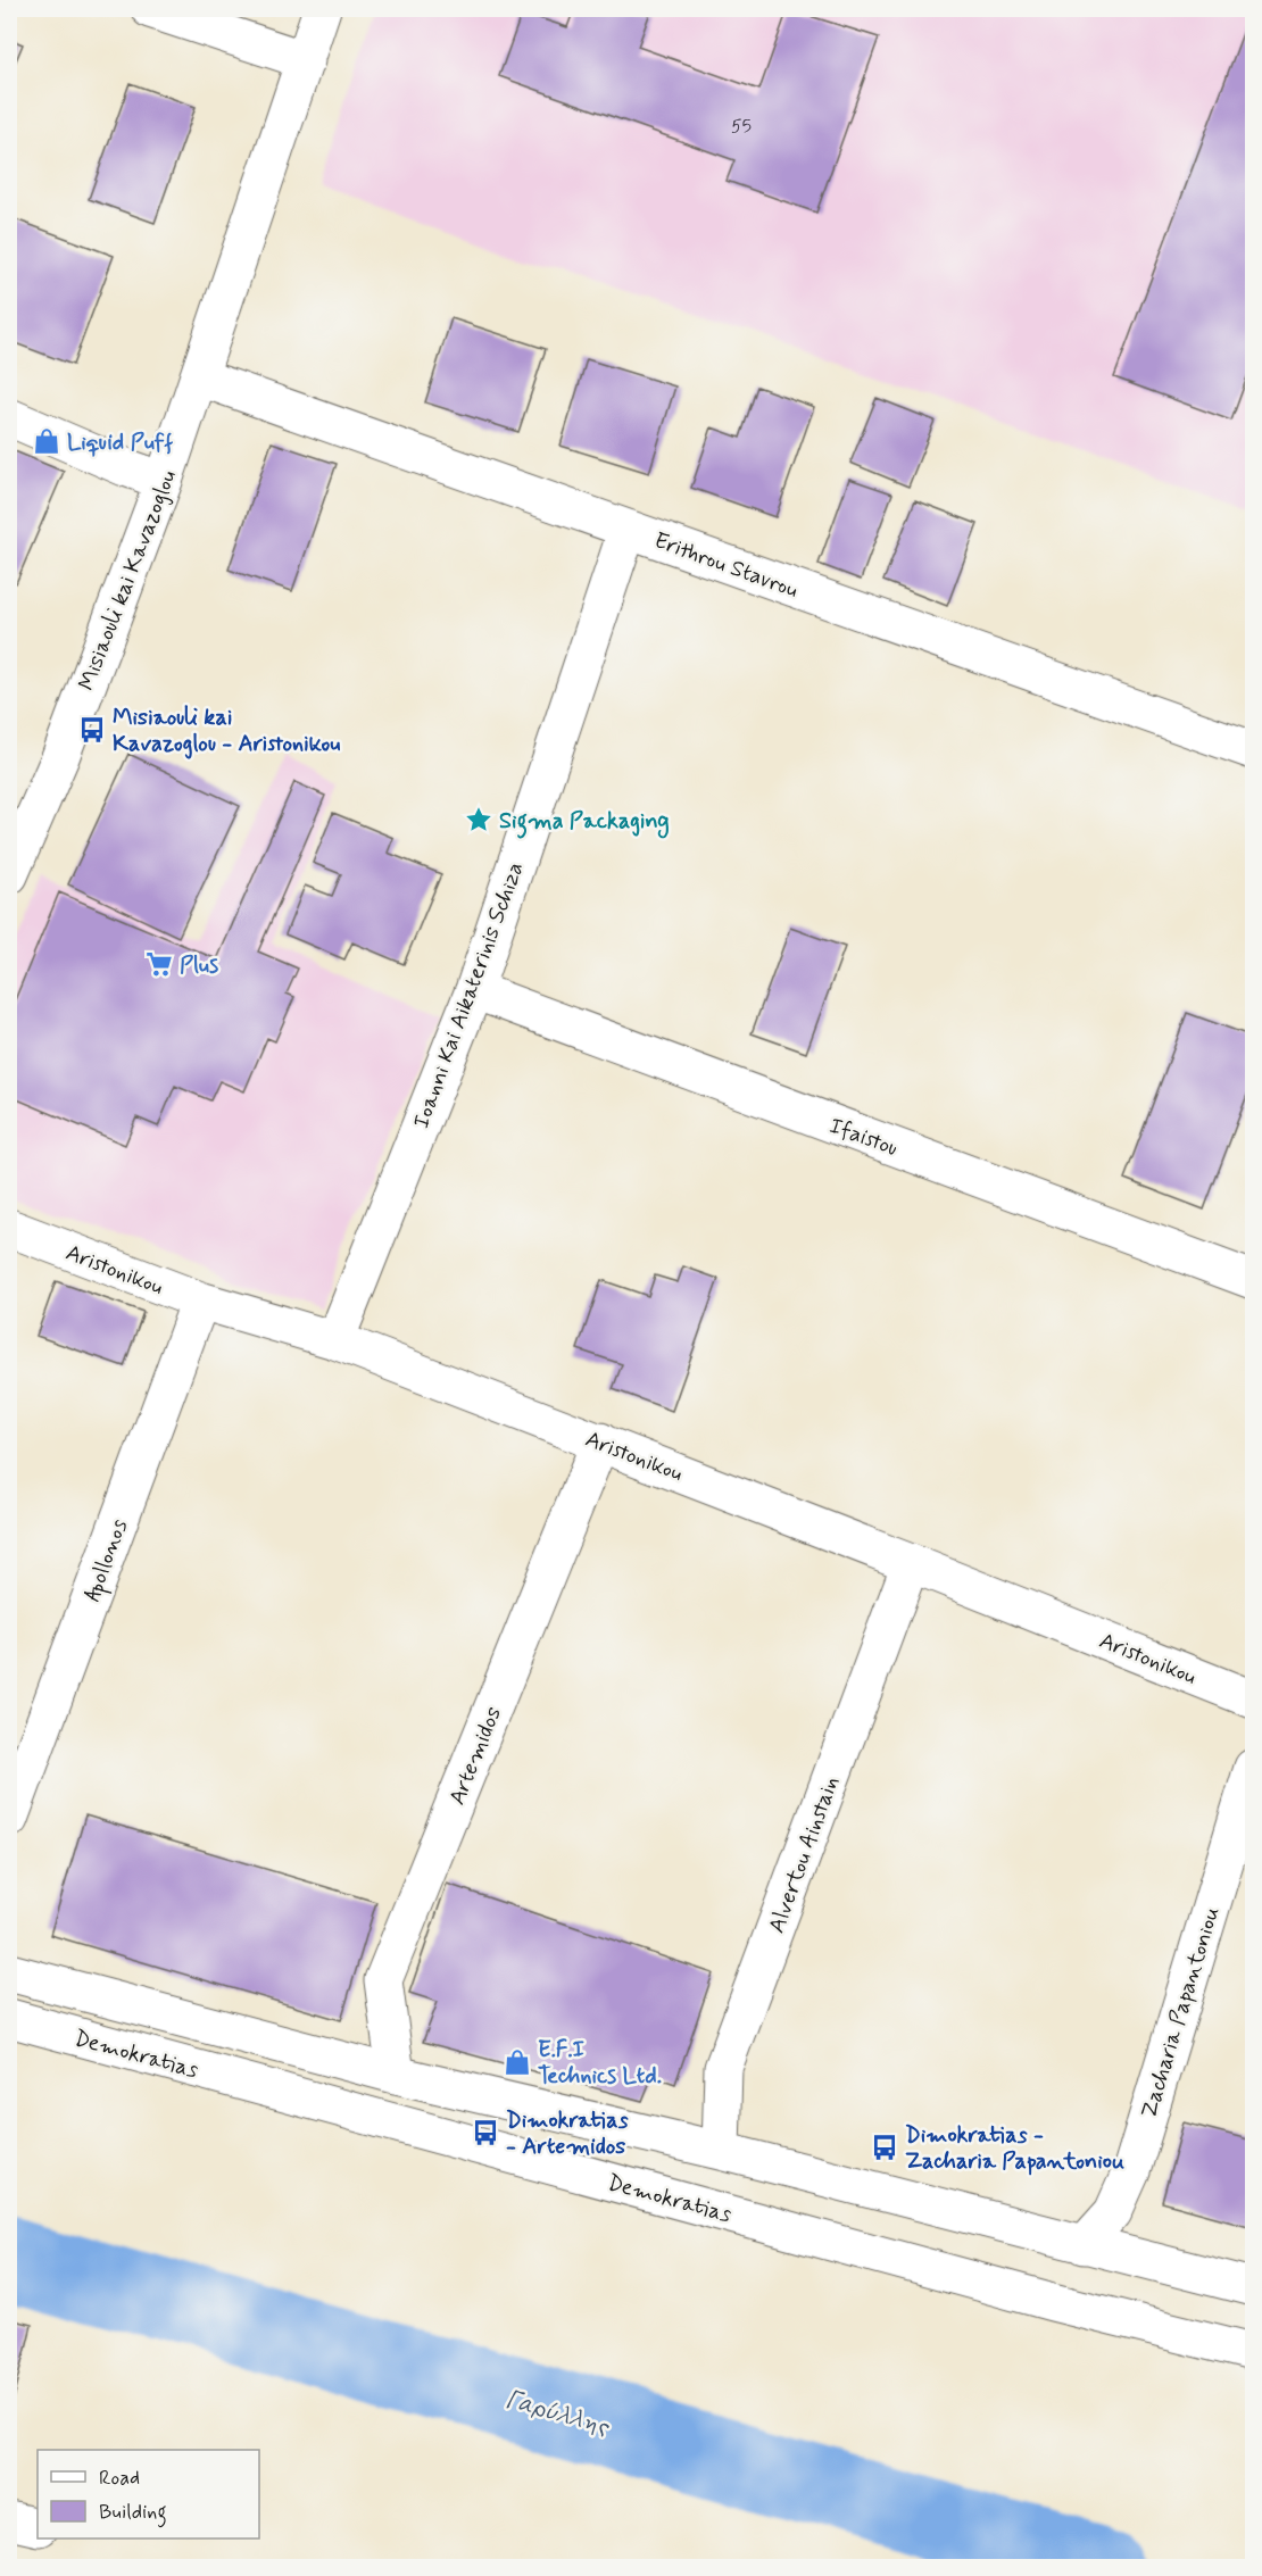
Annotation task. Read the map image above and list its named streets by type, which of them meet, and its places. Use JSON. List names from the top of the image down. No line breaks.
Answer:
{"streets":{"street":["Erithrou Stavrou","Misiaouli kai Kavazoglou","Ioanni Kai Aikaterinis Schiza","Ifaistou","Aristonikou","Apollonos","Artemidos","Alvertou Ainstain","Zacharia Papantoniou","Demokratias"]},"crossings":[["Erithrou Stavrou","Misiaouli kai Kavazoglou"],["Erithrou Stavrou","Ioanni Kai Aikaterinis Schiza"],["Ioanni Kai Aikaterinis Schiza","Ifaistou"],["Ioanni Kai Aikaterinis Schiza","Aristonikou"],["Aristonikou","Apollonos"],["Aristonikou","Artemidos"],["Aristonikou","Alvertou Ainstain"],["Artemidos","Demokratias"],["Alvertou Ainstain","Demokratias"],["Zacharia Papantoniou","Demokratias"]],"water":["Γαρύλλης"],"places":{"shop":["Liquid Puff","E.F.I Technics Ltd."],"bus stop":["Misiaouli kai Kavazoglou - Aristonikou","Dimokratias - Artemidos","Dimokratias - Zacharia Papantoniou"],"place":["Sigma Packaging"],"supermarket":["Plus"]},"house_numbers":["55"],"legend":["Road","Building"]}
